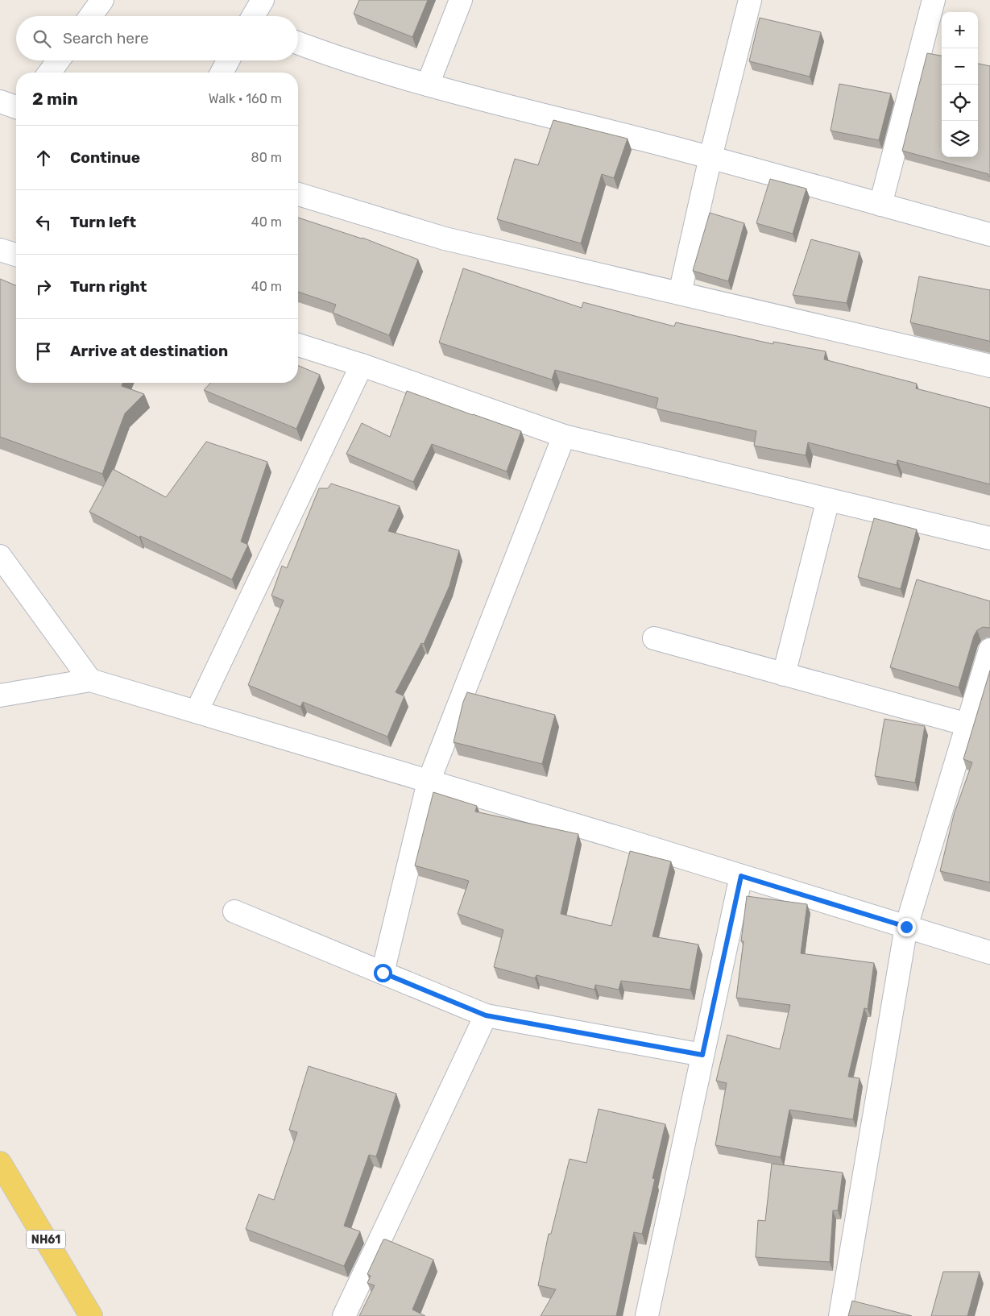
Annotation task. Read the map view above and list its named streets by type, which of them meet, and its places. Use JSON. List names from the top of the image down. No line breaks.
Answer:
{"streets":{"main road":["NH61"]},"page":{"map_buttons":["+","−"],"search":"Search here","heading":["2 min","Walk · 160 m"],"list":[["Continue","80 m"],["Turn left","40 m"],["Turn right","40 m"],"Arrive at destination"]}}
